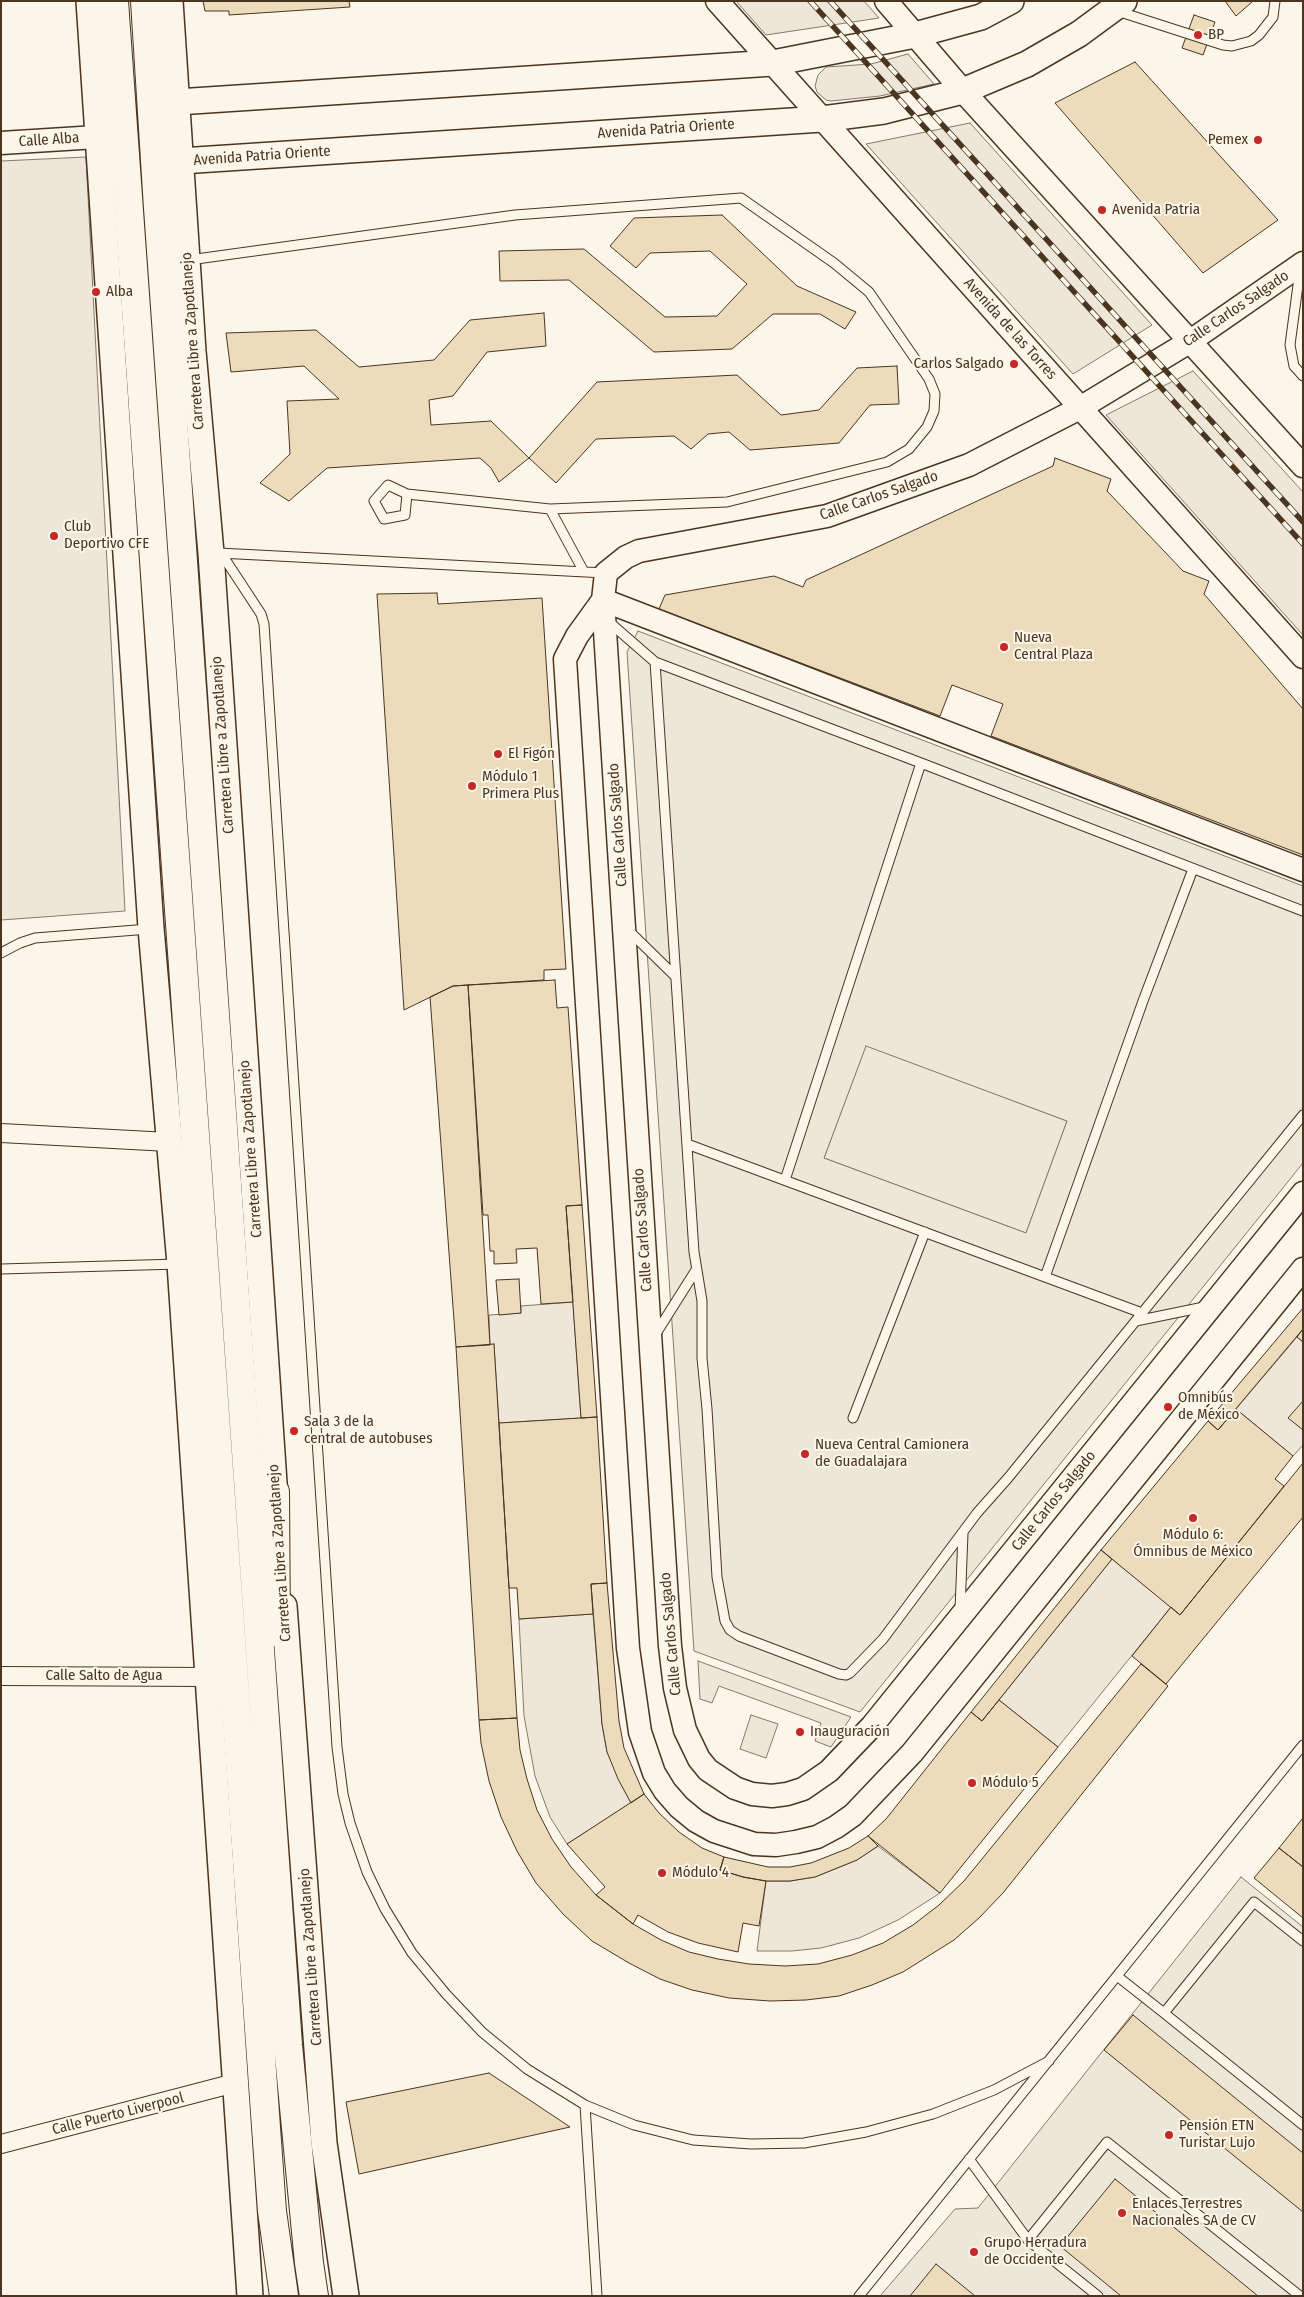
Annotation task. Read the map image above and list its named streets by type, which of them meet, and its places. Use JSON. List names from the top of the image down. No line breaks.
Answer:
{"streets":{"main road":["Avenida Patria Oriente","Carretera Libre a Zapotlanejo"],"street":["Calle Alba","Calle Carlos Salgado","Avenida de las Torres","Calle Salto de Agua","Calle Puerto Liverpool"]},"crossings":[["Avenida Patria Oriente","Avenida de las Torres"],["Avenida Patria Oriente","Carretera Libre a Zapotlanejo"],["Calle Carlos Salgado","Avenida de las Torres"]],"places":["BP","Pemex","Avenida Patria","Alba","Carlos Salgado","Club Deportivo CFE","Nueva Central Plaza","El Figón","Módulo 1 Primera Plus","Omnibús de México","Sala 3 de la central de autobuses","Nueva Central Camionera de Guadalajara","Módulo 6: Ómnibus de México","Inauguración","Módulo 5","Módulo 4","Pensión ETN Turistar Lujo","Enlaces Terrestres Nacionales SA de CV","Grupo Herradura de Occidente"]}
